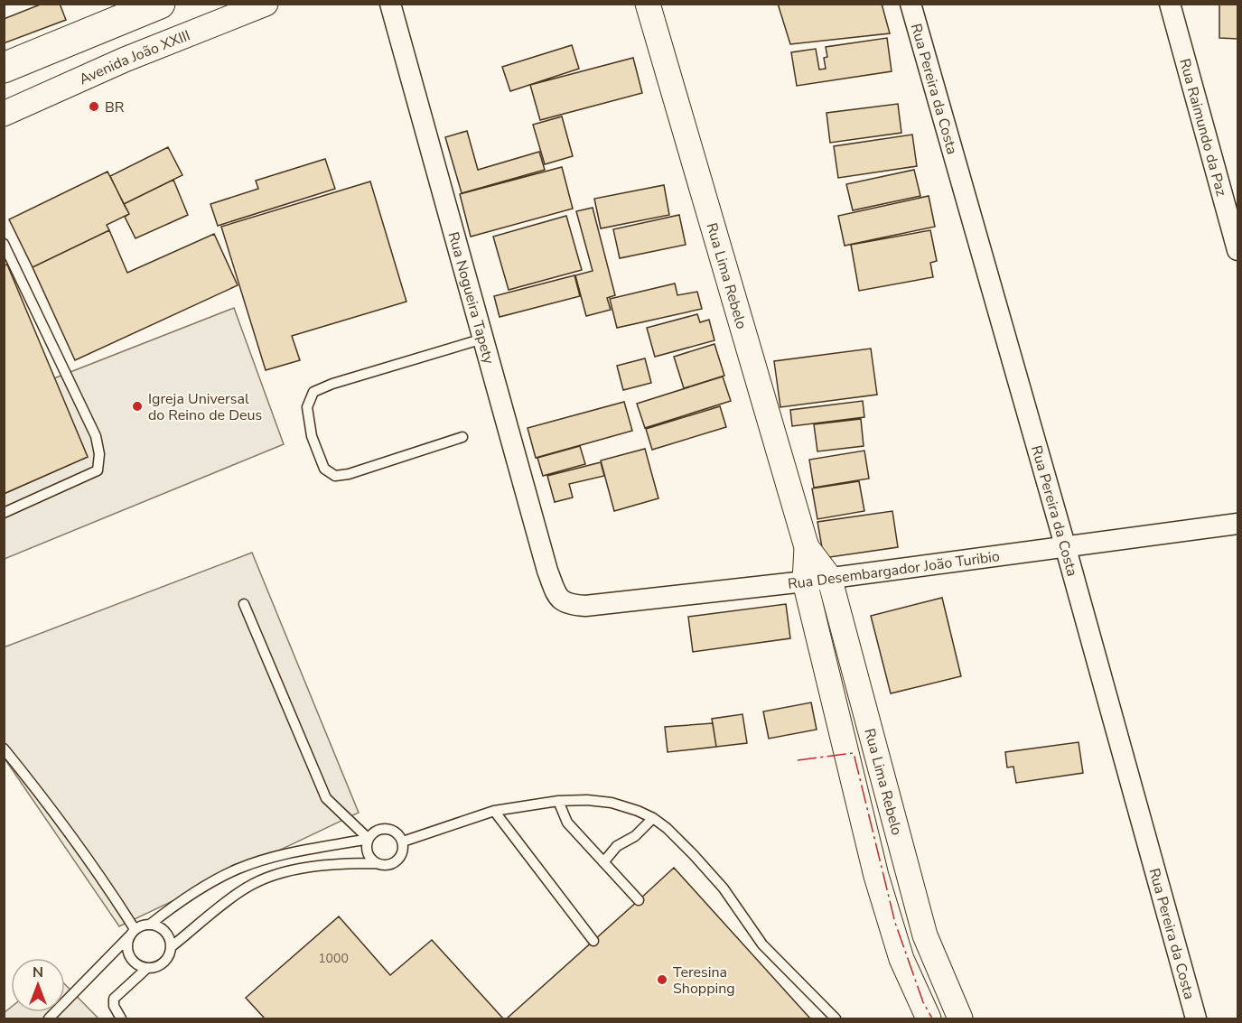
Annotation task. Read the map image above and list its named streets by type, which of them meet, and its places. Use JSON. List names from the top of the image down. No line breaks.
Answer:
{"streets":{"street":["Avenida João XXIII","Rua Pereira da Costa","Rua Raimundo da Paz","Rua Lima Rebelo","Rua Nogueira Tapety","Rua Desembargador João Turibio"]},"crossings":[["Rua Pereira da Costa","Rua Desembargador João Turibio"],["Rua Lima Rebelo","Rua Desembargador João Turibio"],["Rua Nogueira Tapety","Rua Desembargador João Turibio"]],"places":["BR","Igreja Universal do Reino de Deus","Teresina Shopping"],"house_numbers":["1000"],"north":"top"}
